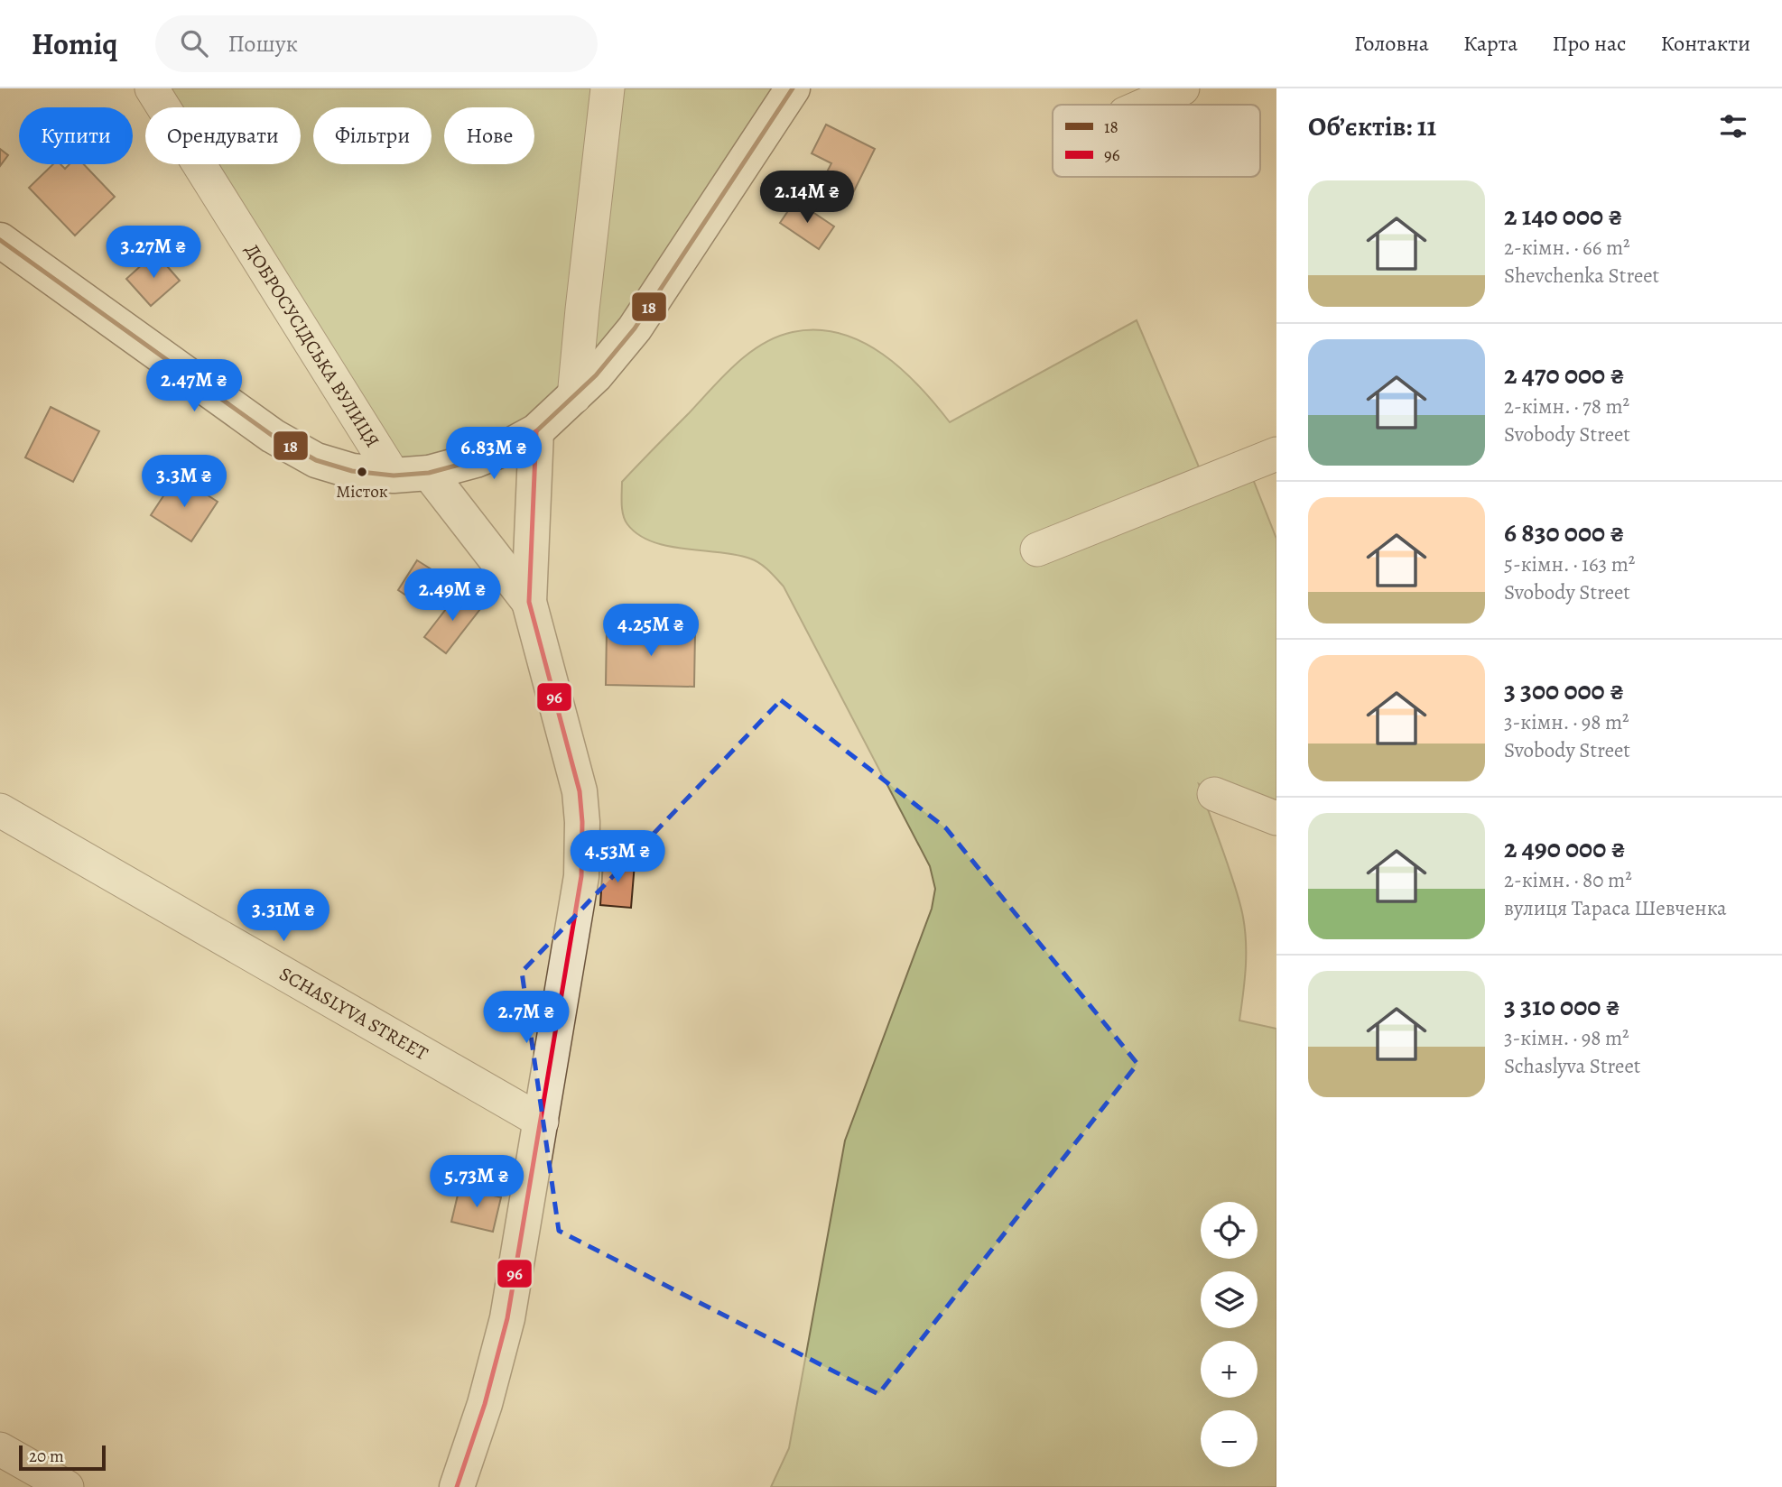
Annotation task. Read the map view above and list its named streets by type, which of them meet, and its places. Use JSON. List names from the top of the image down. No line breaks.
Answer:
{"streets":{"street":["ДОБРОСУСІДСЬКА ВУЛИЦЯ","SCHASLYVA STREET"]},"places":["Місток"],"lines":["transit line 18","transit line 96"],"legend":["18","96"],"scale_bar":"20 m","page":{"header":"Homiq","search":"Пошук","nav":["Головна","Карта","Про нас","Контакти"],"heading":"Об’єктів: 11","chip":["Купити","Орендувати","Фільтри","Нове"],"list":[{"name":"2 140 000 ₴","note":"2-кімн. · 66 m² · Shevchenka Street"},{"name":"2 470 000 ₴","note":"2-кімн. · 78 m² · Svobody Street"},{"name":"6 830 000 ₴","note":"5-кімн. · 163 m² · Svobody Street"},{"name":"3 300 000 ₴","note":"3-кімн. · 98 m² · Svobody Street"},{"name":"2 490 000 ₴","note":"2-кімн. · 80 m² · вулиця Тараса Шевченка"},{"name":"3 310 000 ₴","note":"3-кімн. · 98 m² · Schaslyva Street"}],"price":["2.14M ₴","3.27M ₴","2.47M ₴","6.83M ₴","3.3M ₴","2.49M ₴","4.25M ₴","4.53M ₴","3.31M ₴","2.7M ₴","5.73M ₴"],"map_buttons":["+","−"],"scale":"20 m"}}
